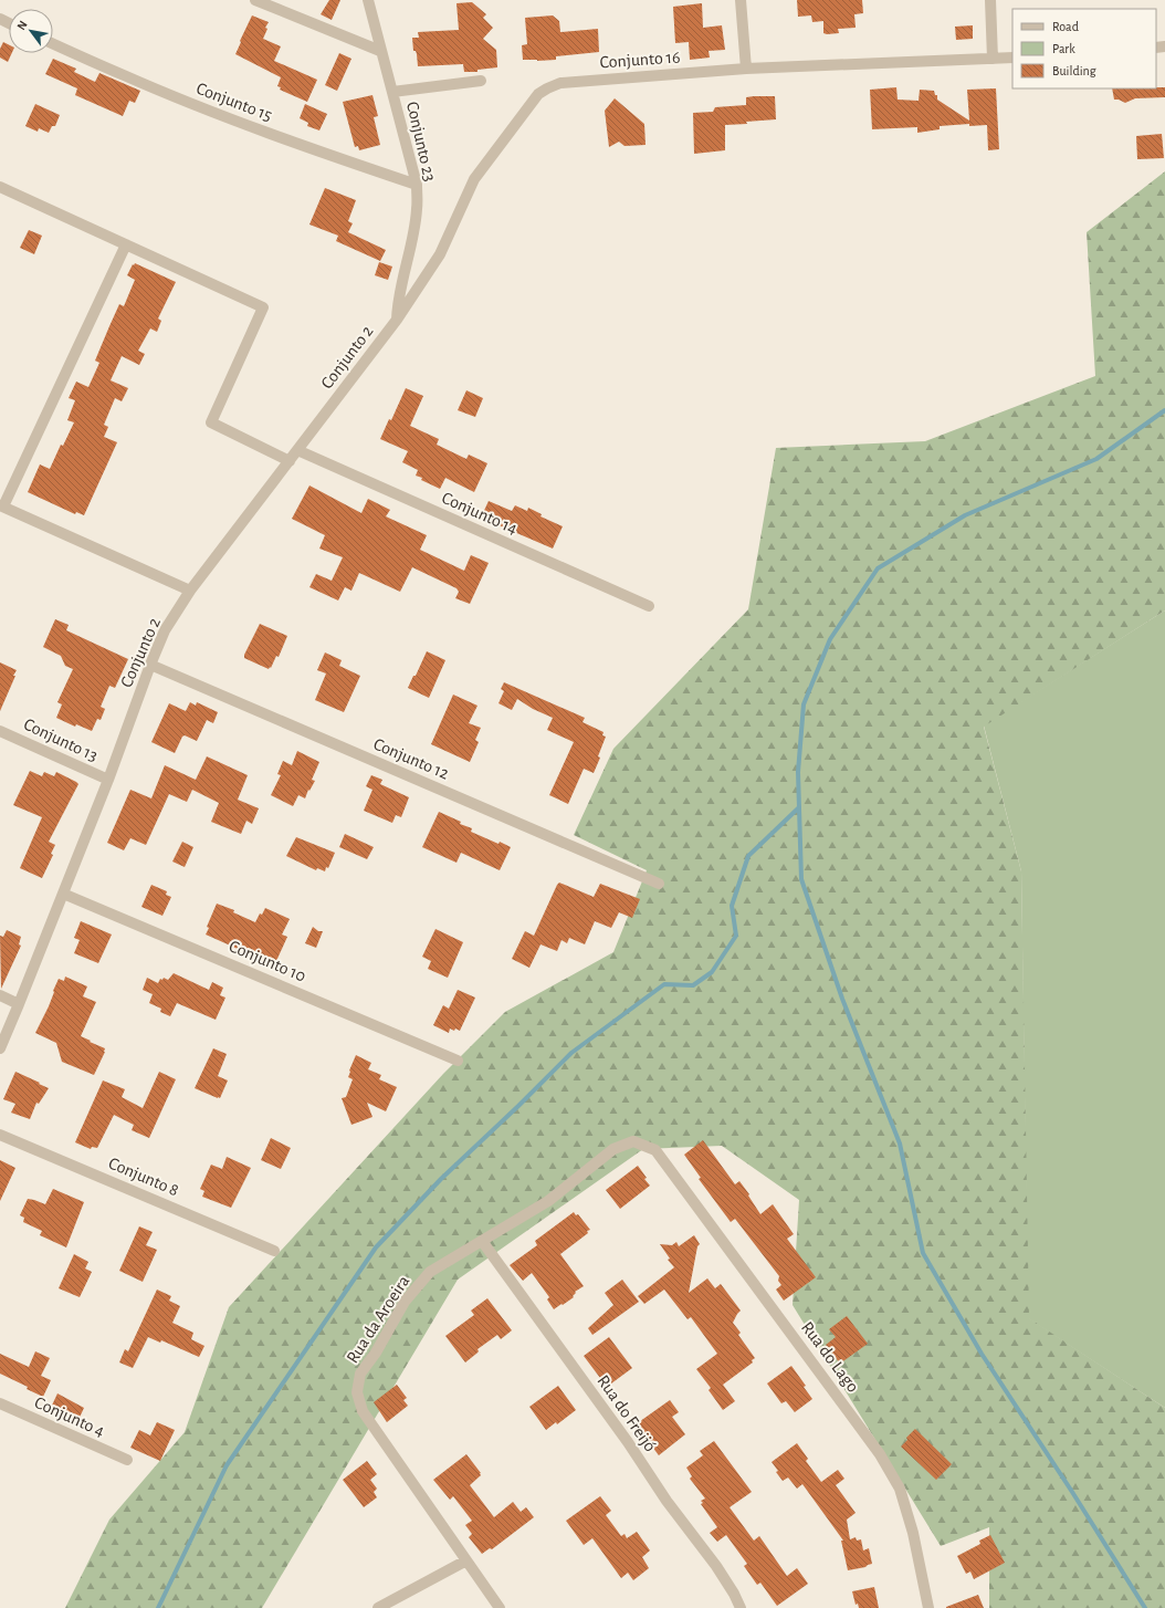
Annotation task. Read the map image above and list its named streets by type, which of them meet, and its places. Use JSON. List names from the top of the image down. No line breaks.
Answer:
{"streets":{"street":["Conjunto 16","Conjunto 15","Conjunto 23","Conjunto 2","Conjunto 14","Conjunto 13","Conjunto 12","Conjunto 10","Conjunto 8","Rua da Aroeira","Rua do Lago","Rua do Freijó","Conjunto 4"]},"crossings":[["Conjunto 16","Conjunto 23"],["Conjunto 16","Conjunto 2"],["Conjunto 15","Conjunto 23"],["Conjunto 23","Conjunto 2"],["Conjunto 2","Conjunto 14"],["Conjunto 2","Conjunto 13"],["Conjunto 2","Conjunto 12"],["Conjunto 2","Conjunto 10"],["Rua da Aroeira","Rua do Lago"],["Rua da Aroeira","Rua do Freijó"]],"legend":["Road","Park","Building"],"north":"top left"}
